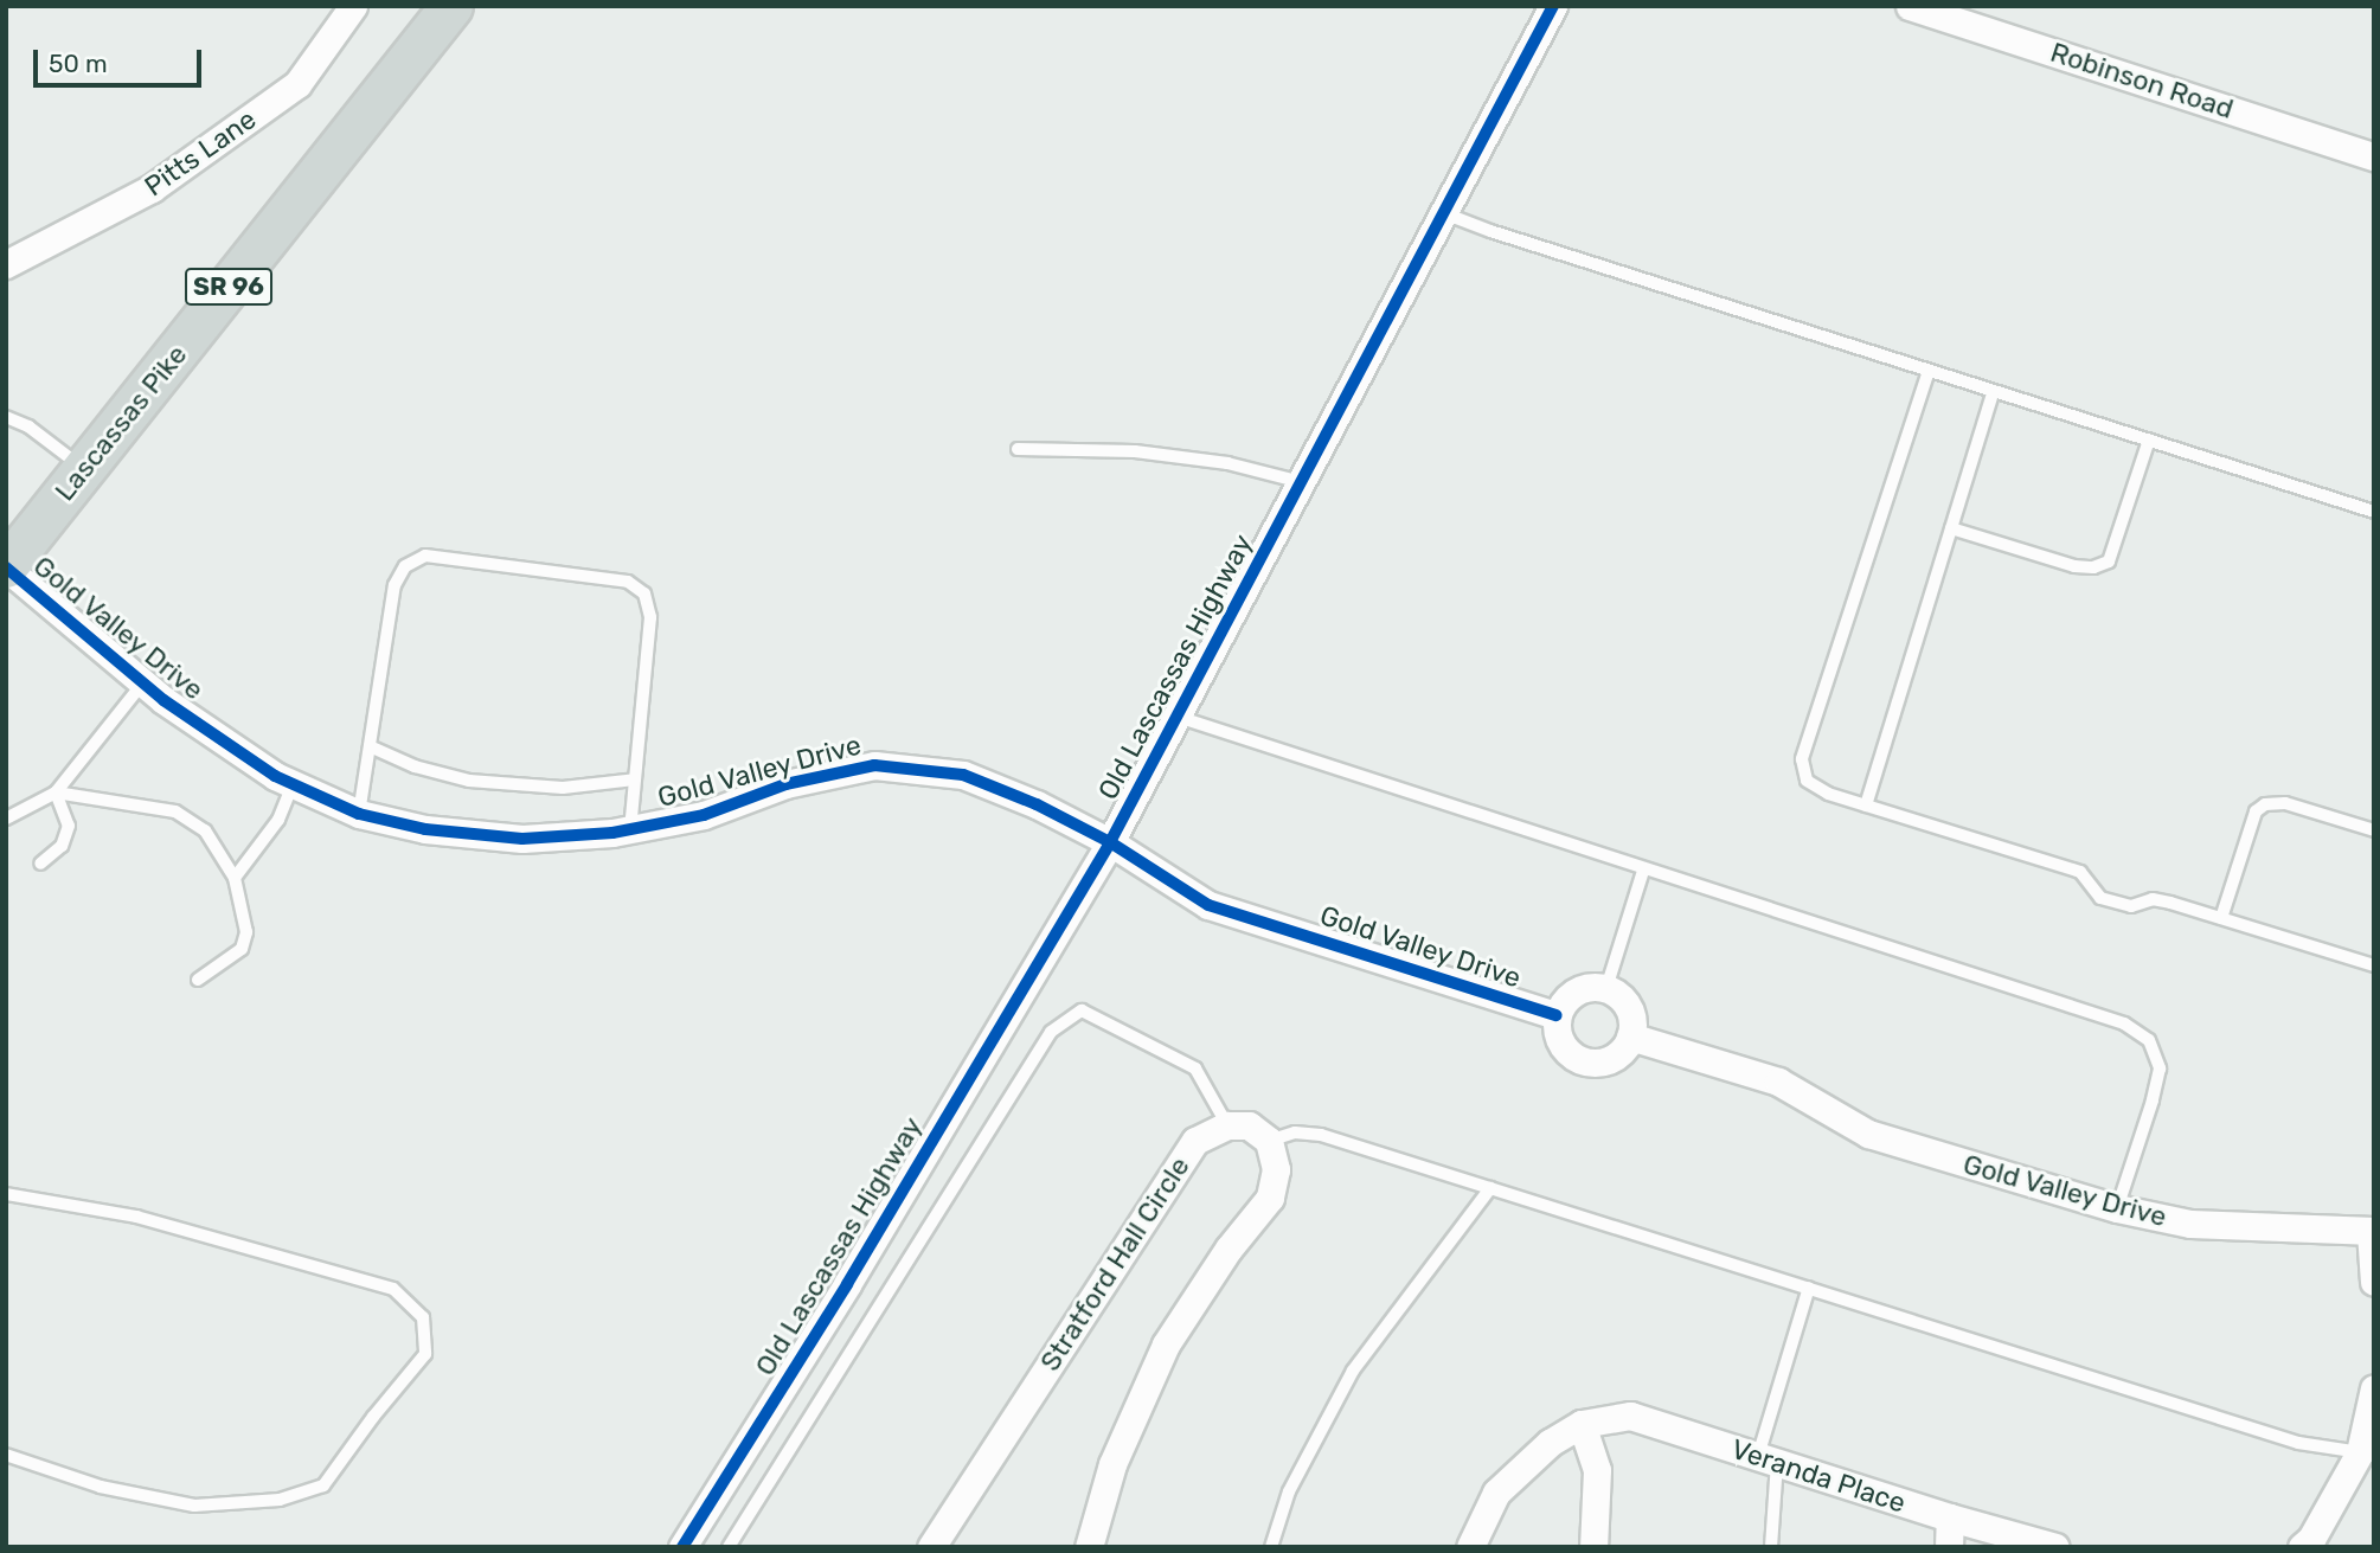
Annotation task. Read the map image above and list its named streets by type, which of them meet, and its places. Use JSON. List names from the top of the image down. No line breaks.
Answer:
{"streets":{"main road":["SR 96","Lascassas Pike"],"street":["Robinson Road","Pitts Lane","Gold Valley Drive","Old Lascassas Highway","Stratford Hall Circle","Veranda Place"]},"crossings":[["Lascassas Pike","Gold Valley Drive"],["Gold Valley Drive","Old Lascassas Highway"]],"scale_bar":"50 m"}
